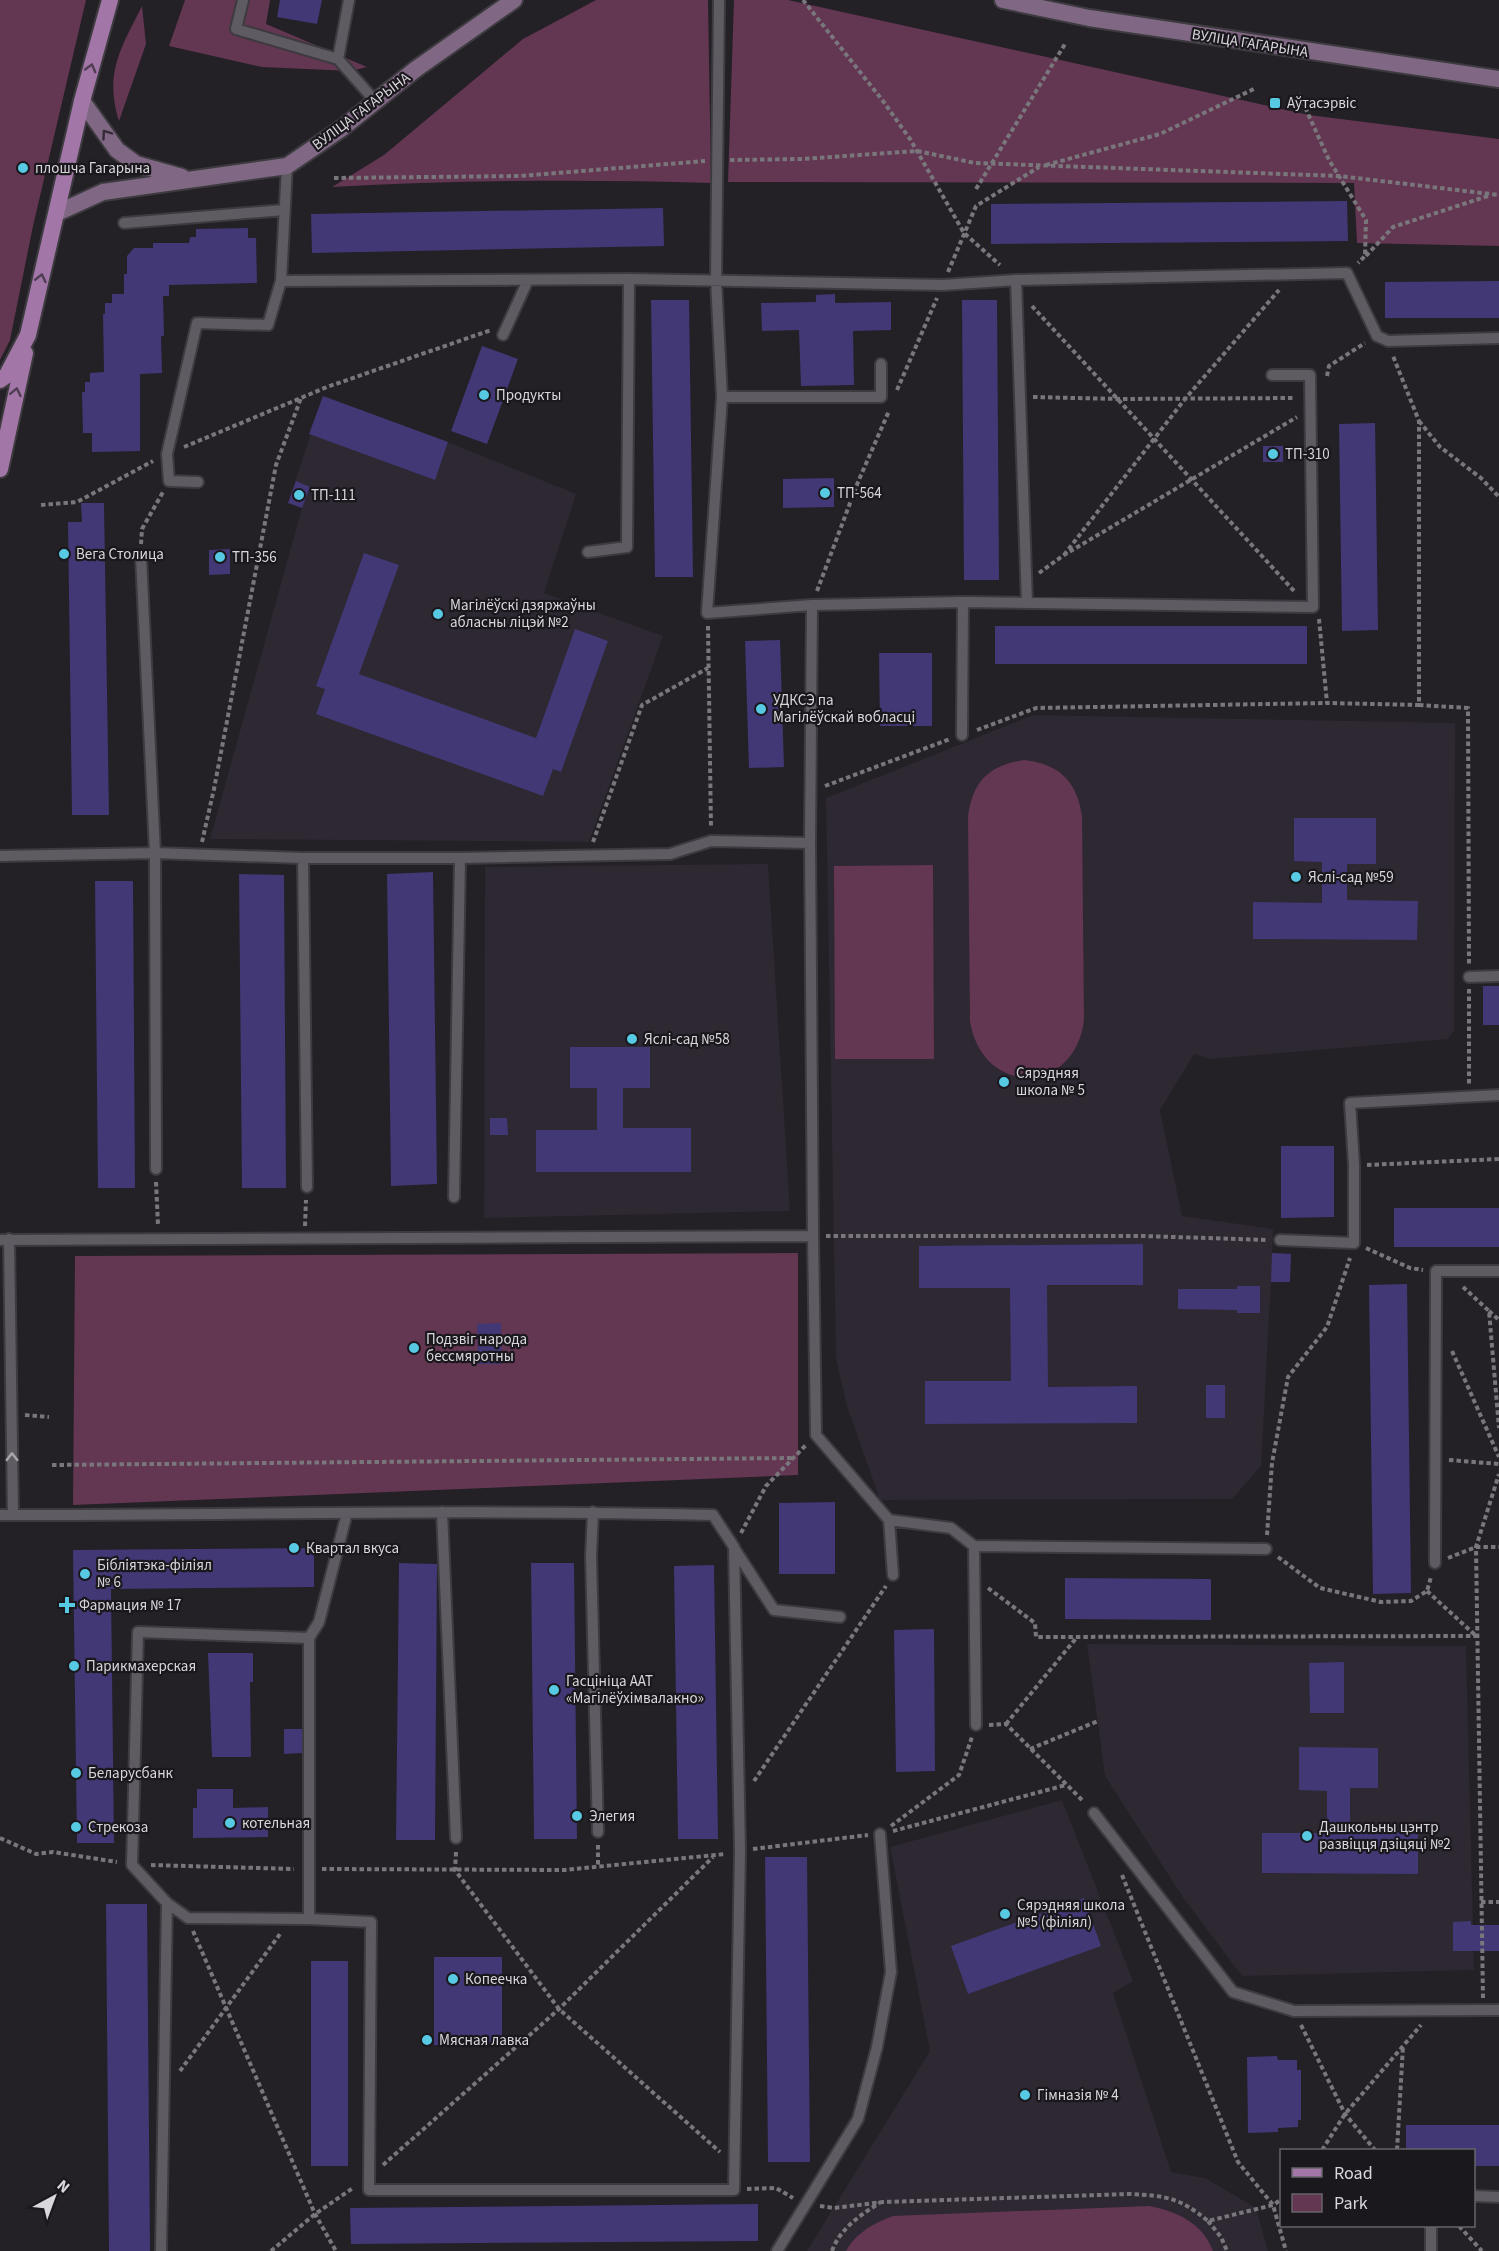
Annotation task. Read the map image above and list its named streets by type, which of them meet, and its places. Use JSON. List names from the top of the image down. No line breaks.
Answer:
{"streets":{"main road":["ВУЛІЦА ГАГАРЫНА"]},"places":{"transit":["Аўтасэрвіс"],"other":["плошча Гагарына","Продукты","ТП-310","ТП-564","ТП-111","Вега Столица","ТП-356","Магілёўскі дзяржаўны абласны ліцэй №2","УДКСЭ па Магілёўскай вобласці","Яслі-сад №59","Яслі-сад №58","Сярэдняя школа № 5","Подзвіг народа бессмяротны","Квартал вкуса","Бібліятэка-філіял № 6","Парикмахерская","Гасцініца ААТ «Магілёўхімвалакно»","Беларусбанк","Элегия","котельная","Стрекоза","Дашкольны цэнтр развіцця дзіцяці №2","Сярэдняя школа №5 (філіял)","Копеечка","Мясная лавка","Гімназія № 4"],"health":["Фармация № 17"]},"legend":["Road","Park"],"north":"top right"}
